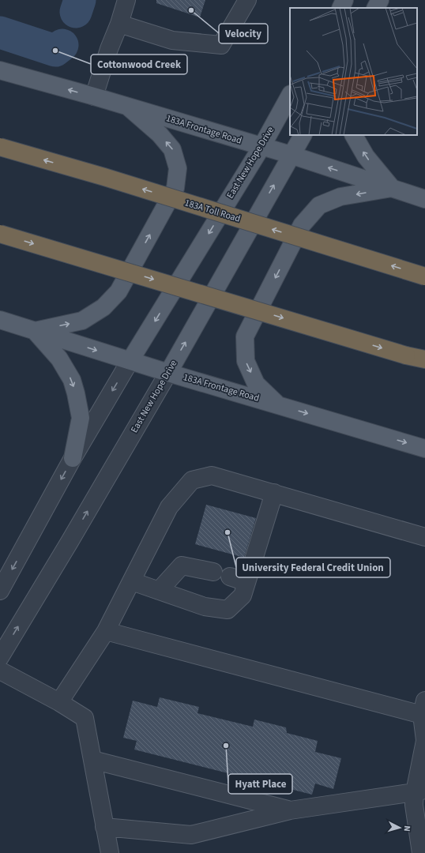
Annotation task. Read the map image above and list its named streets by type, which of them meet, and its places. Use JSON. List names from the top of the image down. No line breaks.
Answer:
{"streets":{"highway":["183A Toll Road"],"main road":["183A Frontage Road","East New Hope Drive"]},"crossings":[["183A Frontage Road","East New Hope Drive"]],"places":["Velocity","Cottonwood Creek","University Federal Credit Union","Hyatt Place"],"north":"right"}
